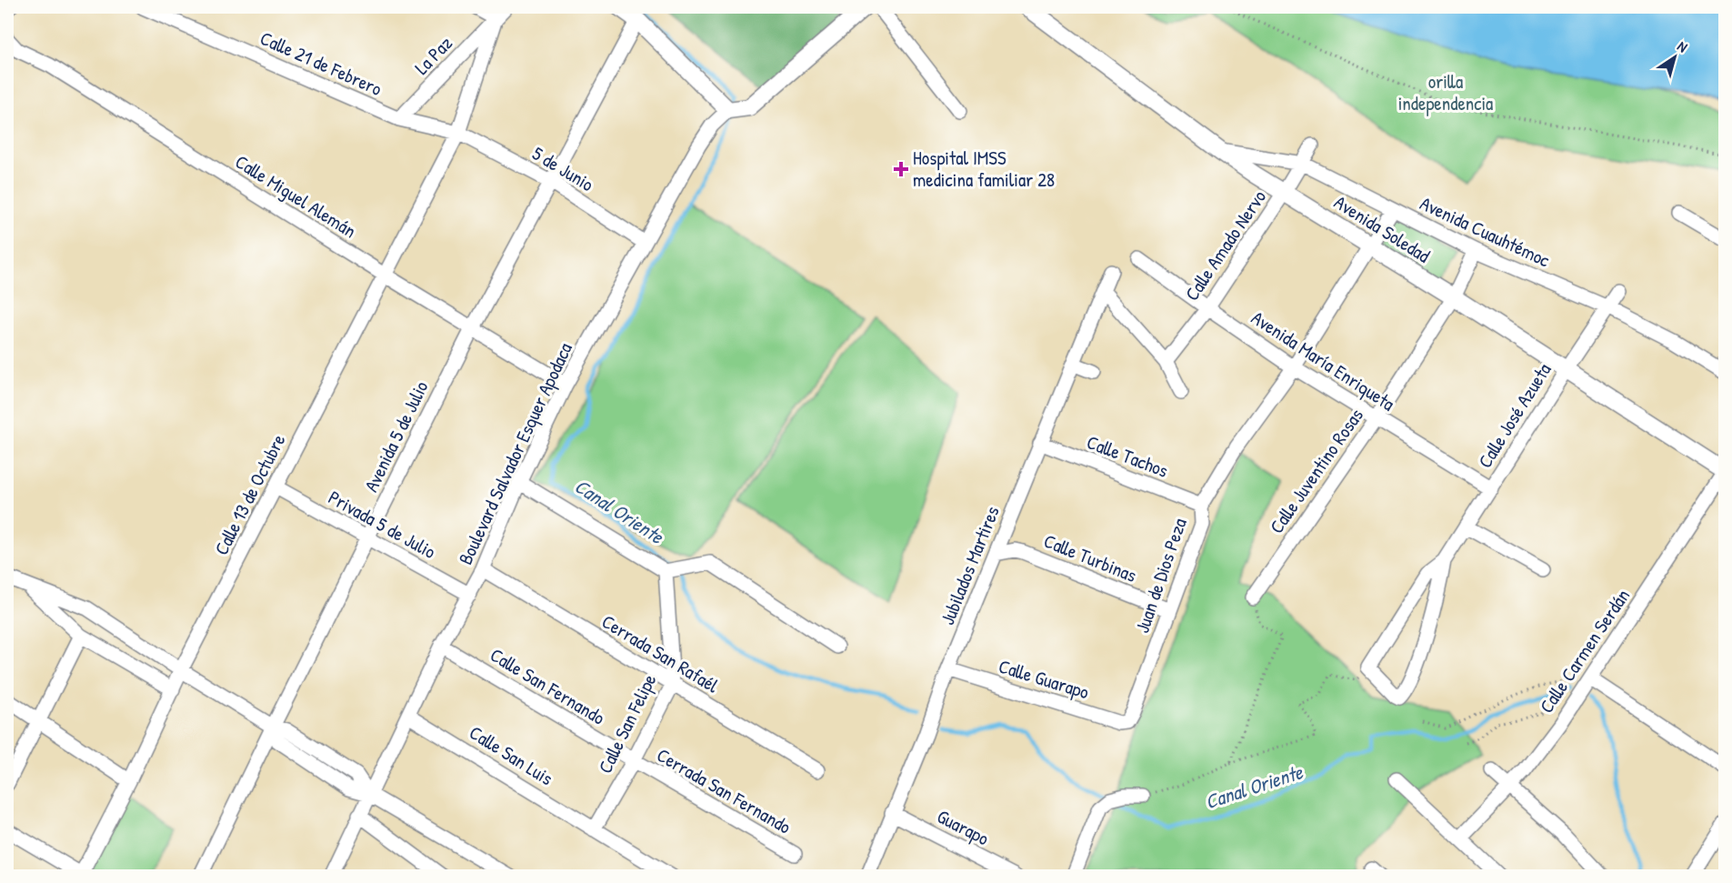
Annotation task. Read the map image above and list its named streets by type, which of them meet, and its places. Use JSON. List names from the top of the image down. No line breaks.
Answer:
{"streets":{"main road":["Avenida Soledad"],"street":["La Paz","Calle 21 de Febrero","5 de Junio","Calle Miguel Alemán","Avenida Cuauhtémoc","Calle Amado Nervo","Avenida María Enriqueta","Calle José Azueta","Avenida 5 de Julio","Boulevard Salvador Esquer Apodaca","Calle Tachos","Calle Juventino Rosas","Calle 13 de Octubre","Privada 5 de Julio","Calle Turbinas","Jubilados Martires","Juan de Dios Peza","Calle Carmen Serdán","Cerrada San Rafaél","Calle Guarapo","Calle San Fernando","Calle San Felipe","Calle San Luis","Cerrada San Fernando","Guarapo"]},"crossings":[["La Paz","Calle 21 de Febrero"],["La Paz","Calle 13 de Octubre"],["Calle 21 de Febrero","5 de Junio"],["Calle 21 de Febrero","Calle 13 de Octubre"],["5 de Junio","Avenida 5 de Julio"],["5 de Junio","Boulevard Salvador Esquer Apodaca"],["5 de Junio","Calle 13 de Octubre"],["Calle Miguel Alemán","Avenida 5 de Julio"],["Calle Miguel Alemán","Boulevard Salvador Esquer Apodaca"],["Calle Miguel Alemán","Calle 13 de Octubre"],["Avenida Soledad","Avenida Cuauhtémoc"],["Avenida Soledad","Calle Amado Nervo"],["Avenida Soledad","Calle José Azueta"],["Avenida Soledad","Calle Juventino Rosas"],["Avenida Soledad","Juan de Dios Peza"],["Avenida Soledad","Calle Carmen Serdán"],["Avenida Cuauhtémoc","Calle Amado Nervo"],["Avenida Cuauhtémoc","Calle José Azueta"],["Avenida Cuauhtémoc","Calle Juventino Rosas"],["Avenida Cuauhtémoc","Juan de Dios Peza"],["Calle Amado Nervo","Avenida María Enriqueta"],["Avenida María Enriqueta","Calle José Azueta"],["Avenida María Enriqueta","Calle Juventino Rosas"],["Avenida María Enriqueta","Juan de Dios Peza"],["Avenida 5 de Julio","Privada 5 de Julio"],["Boulevard Salvador Esquer Apodaca","Privada 5 de Julio"],["Boulevard Salvador Esquer Apodaca","Cerrada San Rafaél"],["Boulevard Salvador Esquer Apodaca","Calle San Fernando"],["Boulevard Salvador Esquer Apodaca","Calle San Luis"],["Calle Tachos","Jubilados Martires"],["Calle Tachos","Juan de Dios Peza"],["Calle 13 de Octubre","Privada 5 de Julio"],["Calle Turbinas","Jubilados Martires"],["Calle Turbinas","Juan de Dios Peza"],["Jubilados Martires","Calle Guarapo"],["Jubilados Martires","Guarapo"],["Juan de Dios Peza","Calle Guarapo"],["Cerrada San Rafaél","Calle San Felipe"],["Calle San Fernando","Calle San Felipe"],["Calle San Fernando","Cerrada San Fernando"],["Calle San Felipe","Calle San Luis"],["Calle San Felipe","Cerrada San Fernando"]],"water":["Canal Oriente"],"parks":["orilla independencia"],"places":{"health":["Hospital IMSS medicina familiar 28"]},"north":"top right"}
